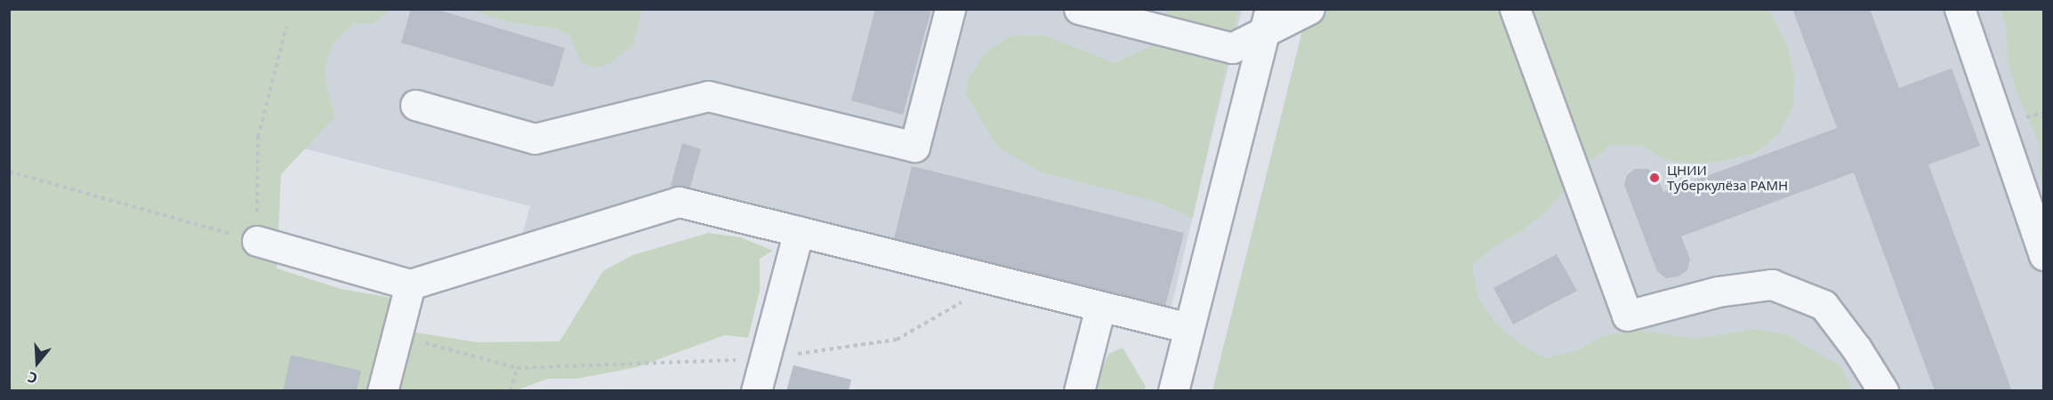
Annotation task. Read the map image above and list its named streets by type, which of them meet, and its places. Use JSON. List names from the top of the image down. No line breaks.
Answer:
{"places":["ЦНИИ Туберкулёза РАМН"],"north":"bottom"}
